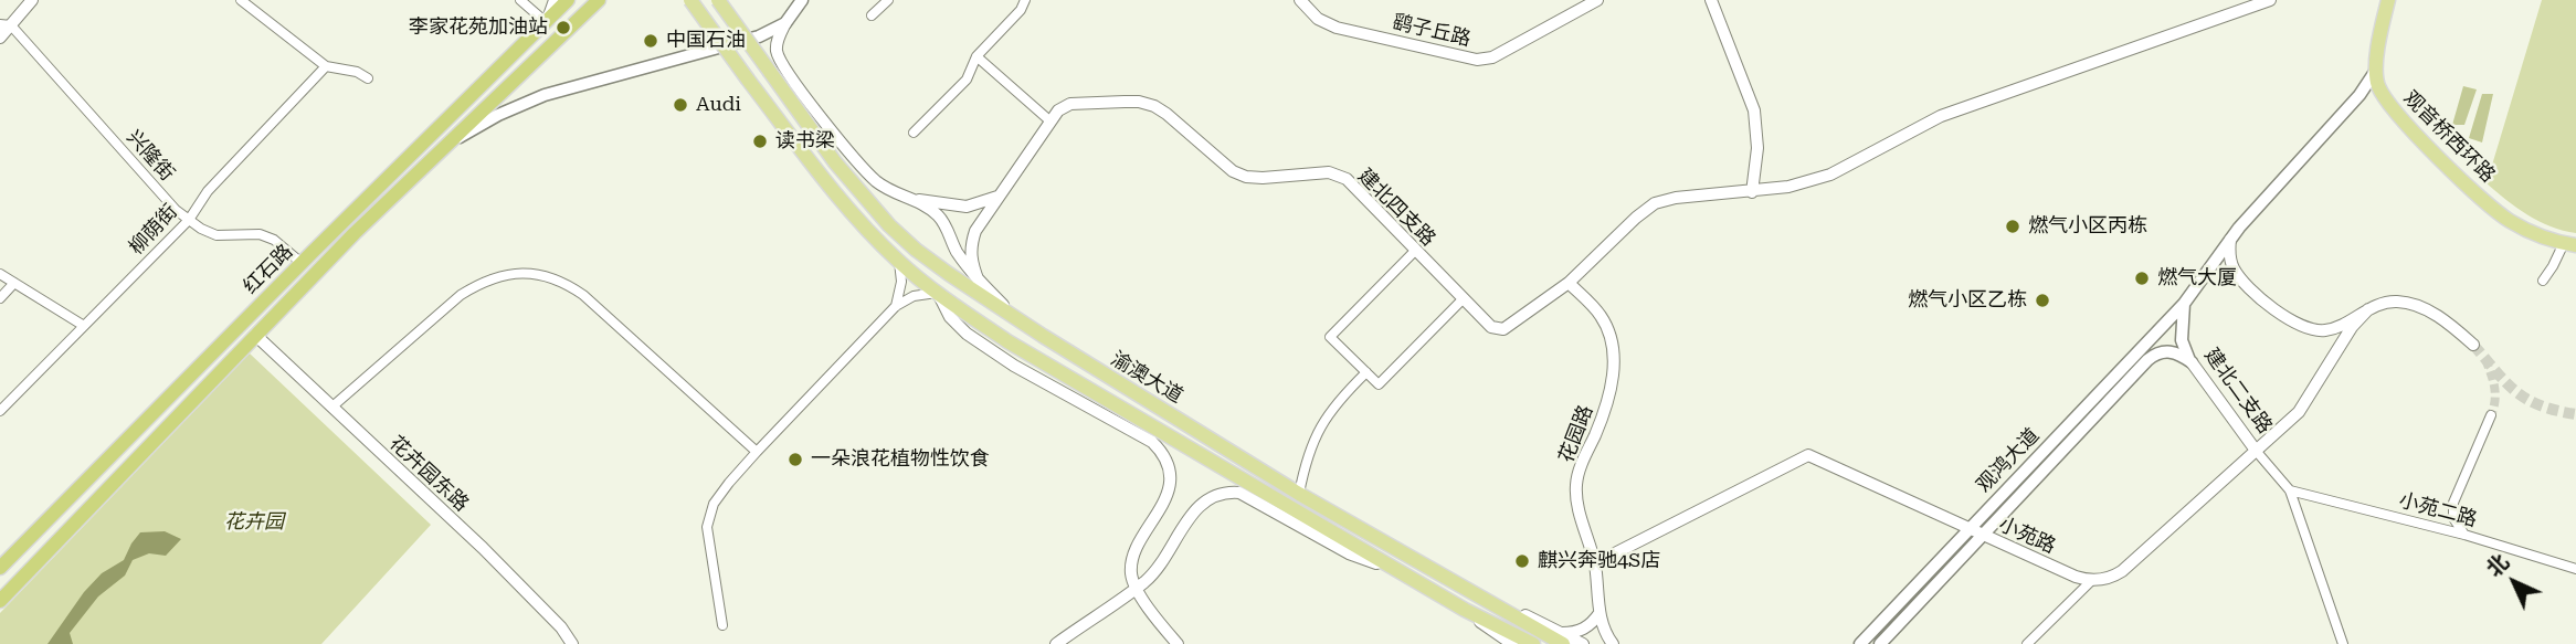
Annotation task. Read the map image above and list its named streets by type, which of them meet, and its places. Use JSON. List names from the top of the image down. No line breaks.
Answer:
{"streets":{"highway":["红石路"],"main road":["观音桥西环路","渝澳大道","建北二支路","观鸿大道"],"street":["鹞子丘路","兴隆街","建北四支路","柳荫街","花园路","花卉园东路","小苑二路","小苑路"]},"crossings":[["兴隆街","柳荫街"],["兴隆街","红石路"],["建北四支路","花园路"],["红石路","花卉园东路"],["建北二支路","观鸿大道"],["建北二支路","小苑二路"],["花园路","小苑路"],["观鸿大道","小苑路"]],"parks":["花卉园"],"places":["李家花苑加油站","中国石油","Audi","读书梁","燃气小区丙栋","燃气大厦","燃气小区乙栋","一朵浪花植物性饮食","麒兴奔驰4S店"],"north":"top left"}
